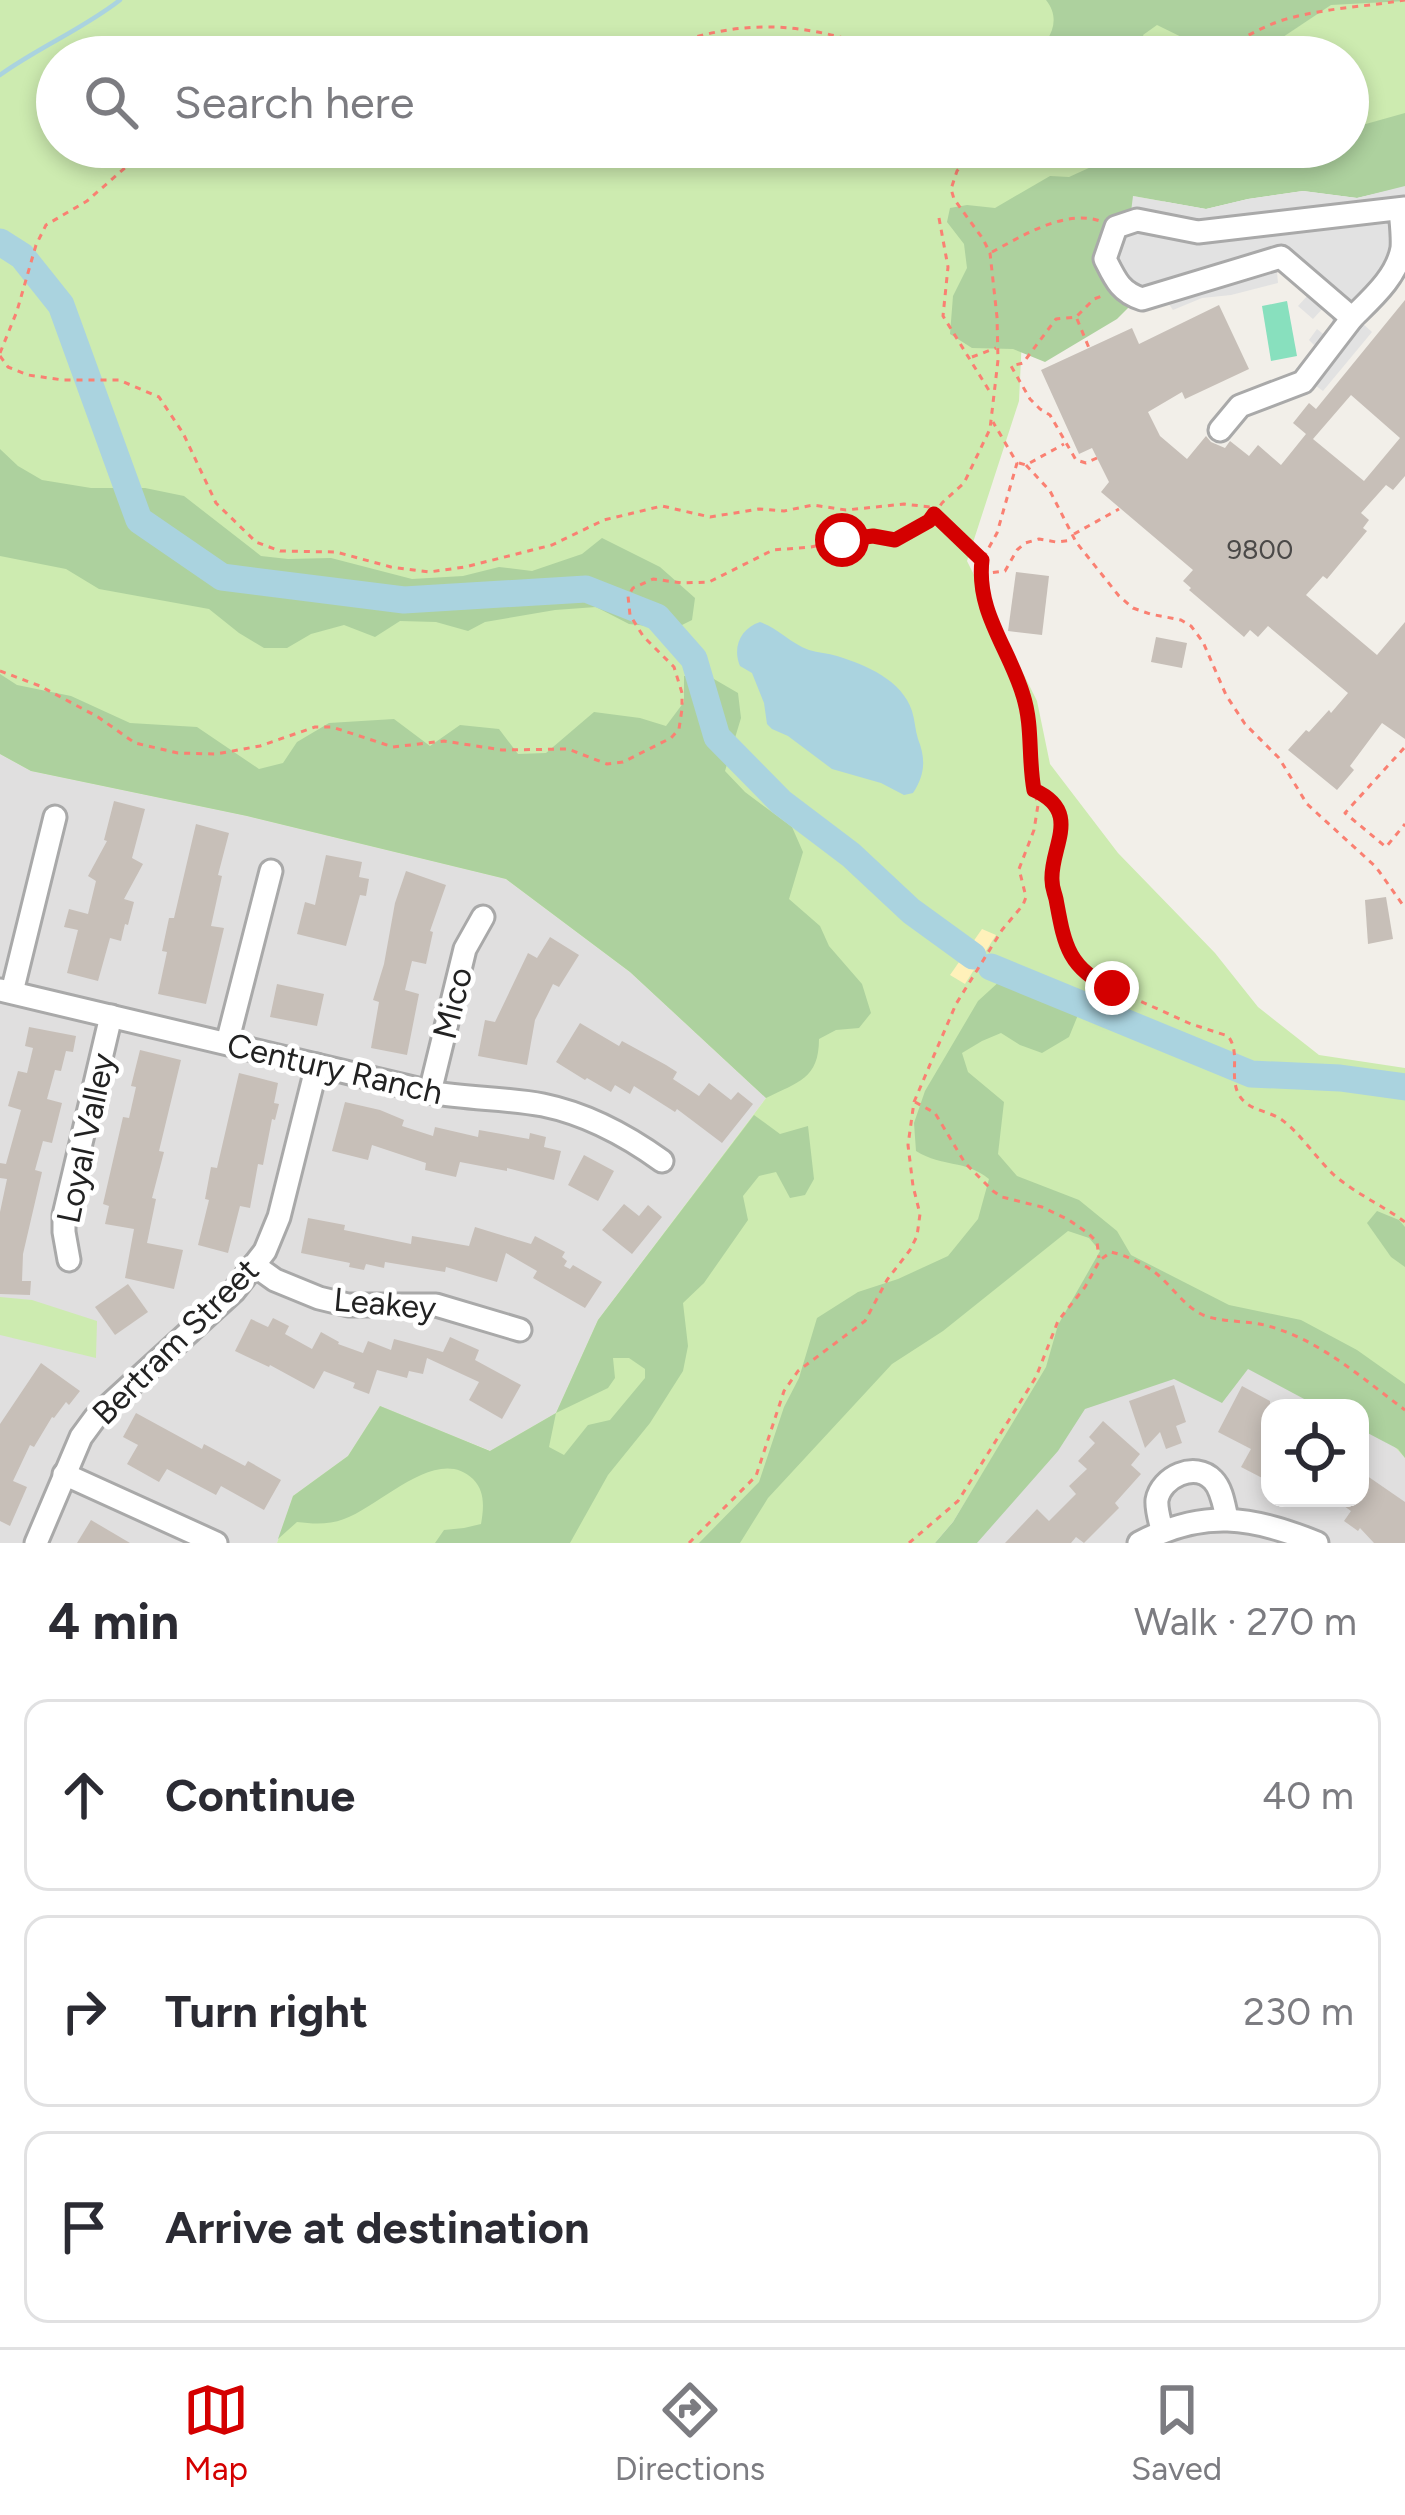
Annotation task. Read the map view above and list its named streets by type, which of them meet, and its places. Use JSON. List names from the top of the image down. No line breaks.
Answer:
{"streets":{"street":["Mico","Century Ranch","Loyal Valley","Leakey","Bertram Street"]},"crossings":[["Mico","Century Ranch"],["Century Ranch","Loyal Valley"],["Century Ranch","Bertram Street"],["Leakey","Bertram Street"]],"house_numbers":["9800"],"page":{"search":"Search here","heading":["4 min","Walk · 270 m"],"list":[["Continue","40 m"],["Turn right","230 m"],"Arrive at destination"],"nav":["Map","Directions","Saved"]}}
